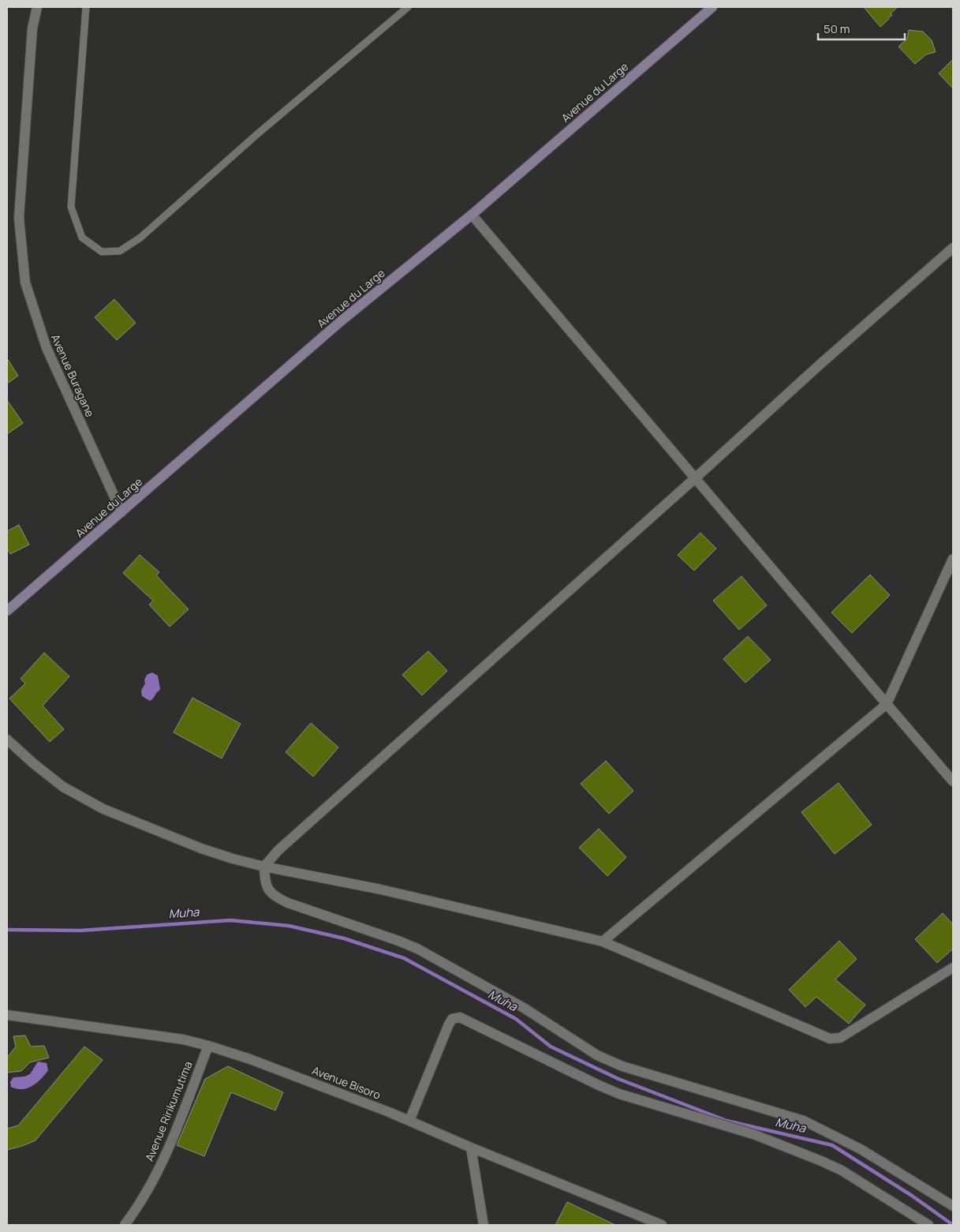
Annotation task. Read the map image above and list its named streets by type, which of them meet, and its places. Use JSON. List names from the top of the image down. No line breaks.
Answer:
{"streets":{"main road":["Avenue du Large"],"street":["Avenue Buragane","Avenue Bisoro","Avenue Ririkumutima"]},"crossings":[["Avenue du Large","Avenue Buragane"],["Avenue Bisoro","Avenue Ririkumutima"]],"water":["Muha"],"scale_bar":"50 m"}
